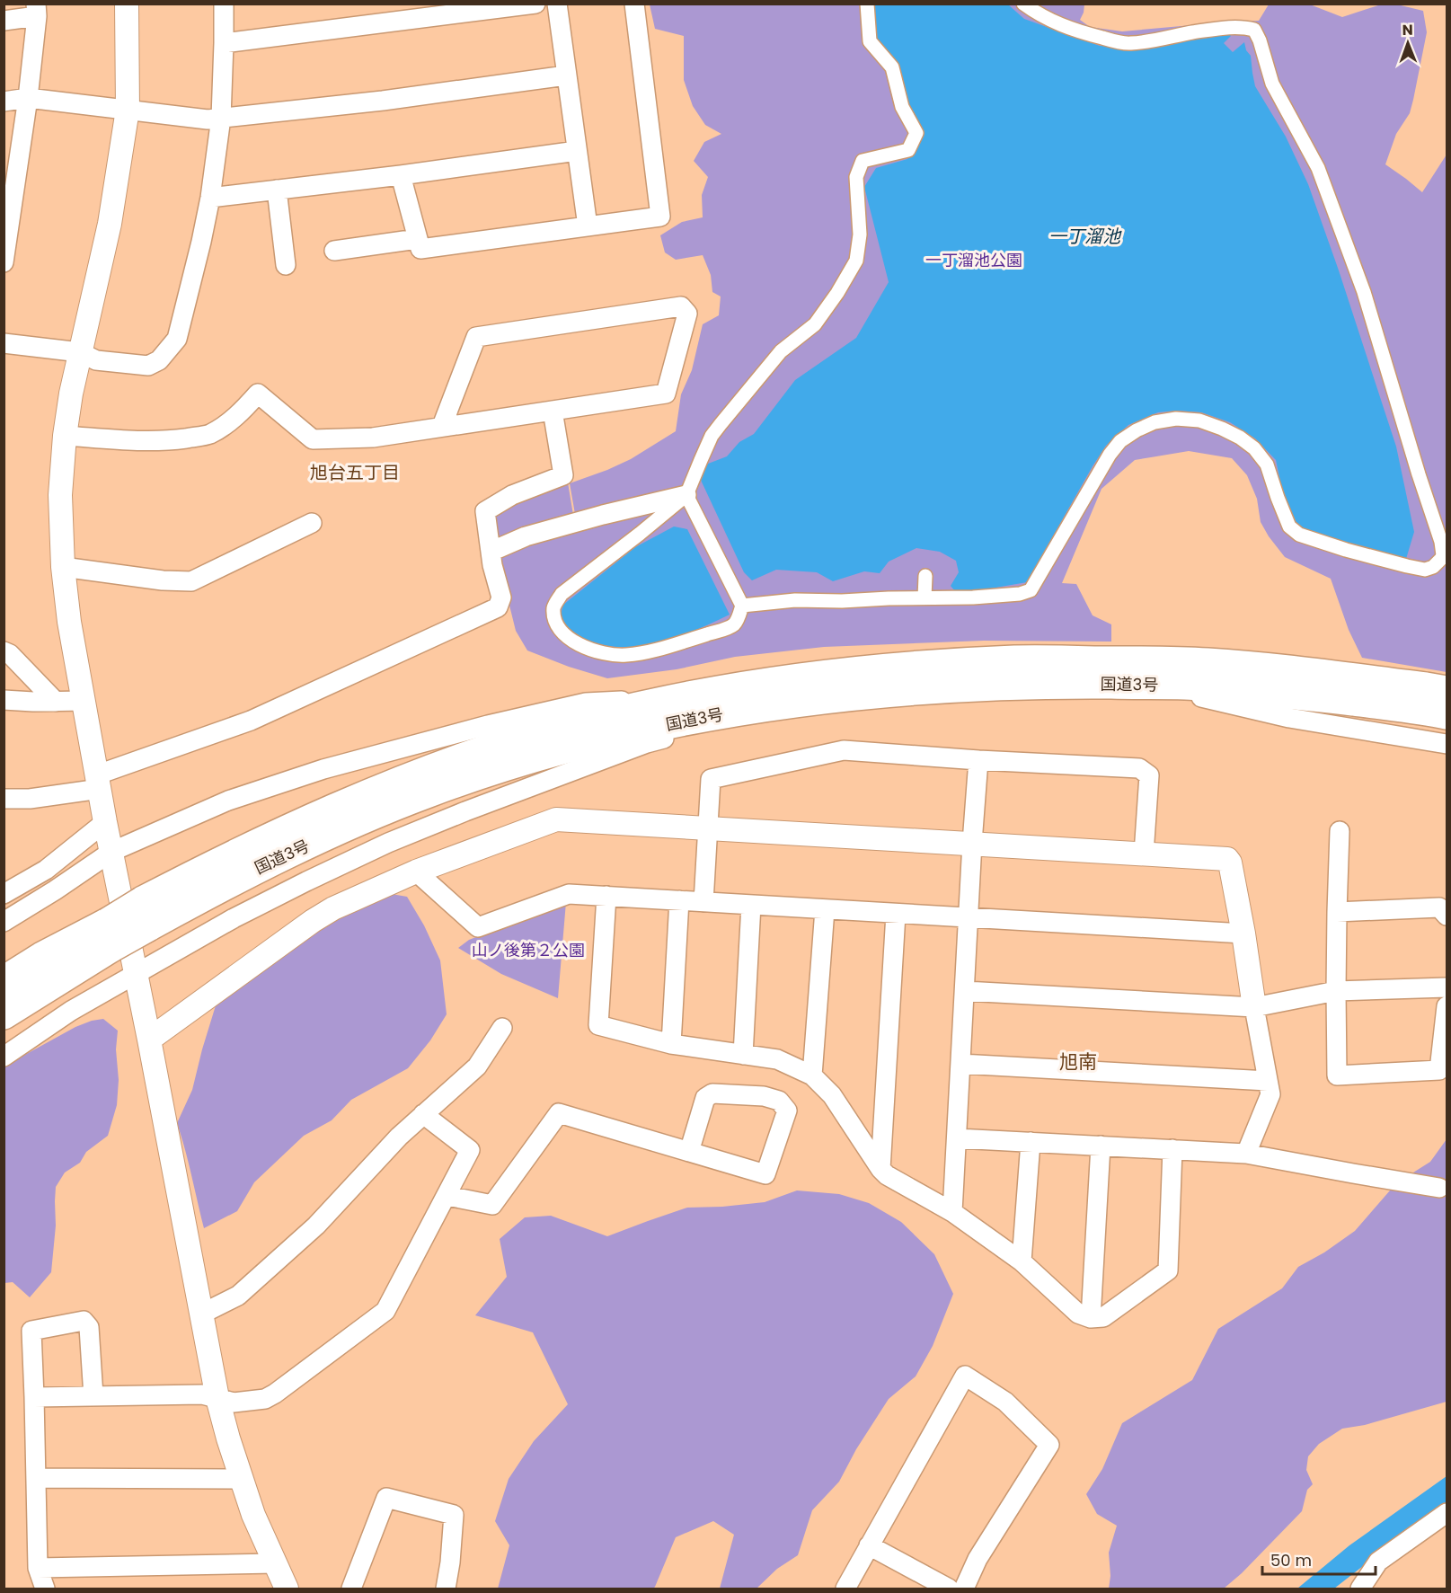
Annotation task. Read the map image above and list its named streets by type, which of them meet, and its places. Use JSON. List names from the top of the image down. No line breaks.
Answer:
{"streets":{"highway":["国道3号"]},"districts":["旭台五丁目","旭南"],"water":["一丁溜池"],"parks":["一丁溜池公園","山ノ後第２公園"],"scale_bar":"50 m","north":"top"}
